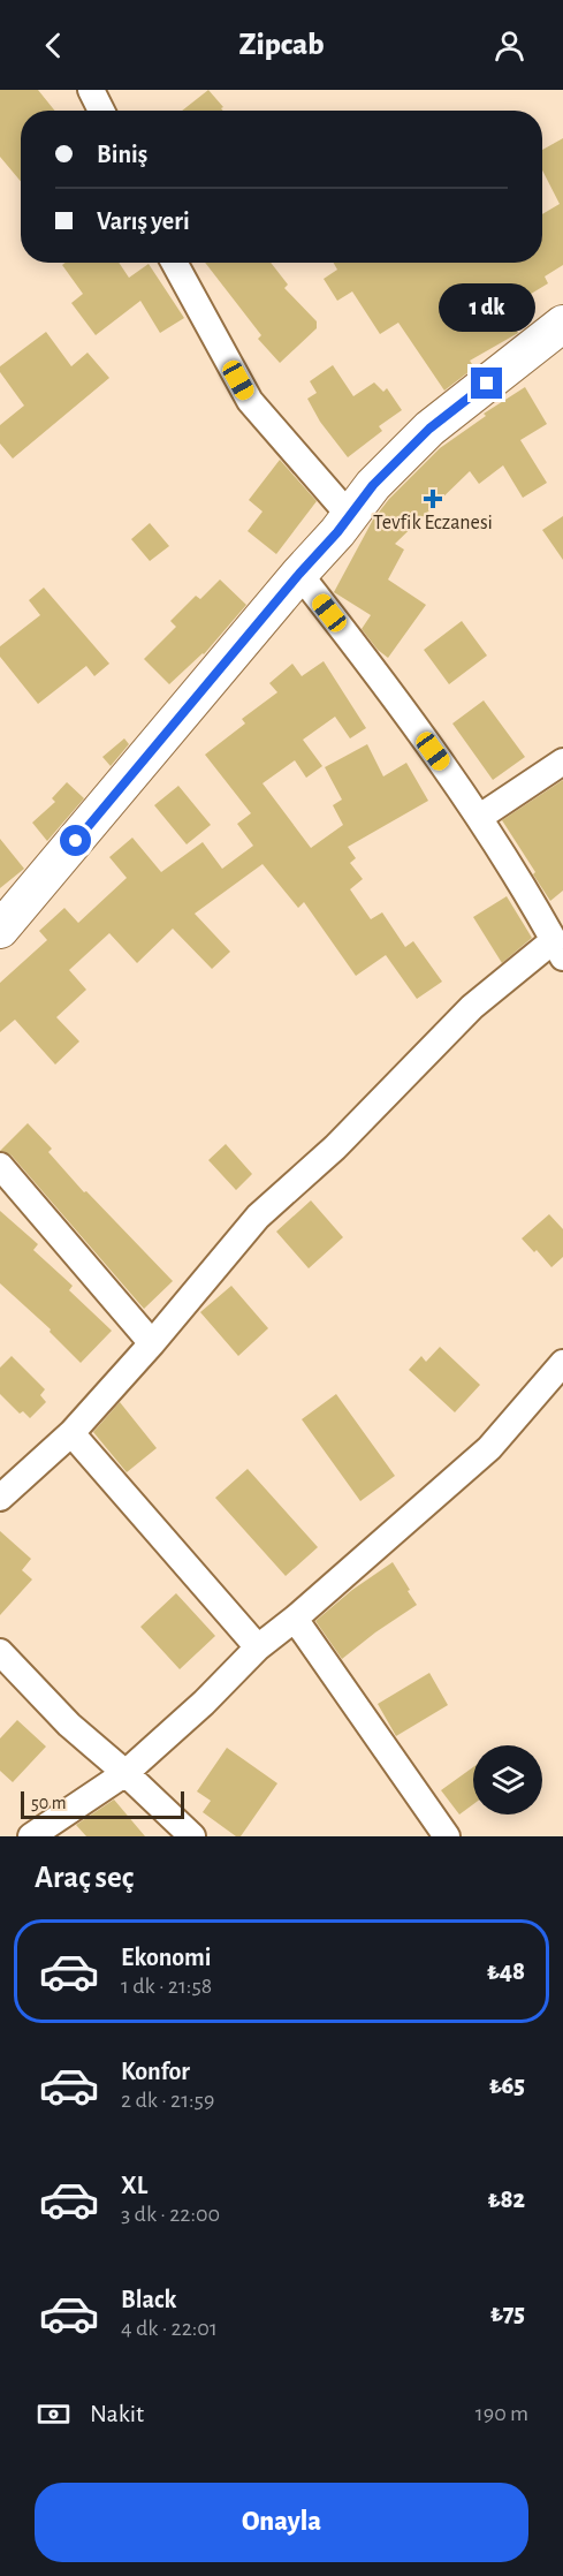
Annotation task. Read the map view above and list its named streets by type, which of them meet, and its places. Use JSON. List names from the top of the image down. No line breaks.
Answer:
{"places":{"health":["Tevfik Eczanesi"]},"scale_bar":"50 m","page":{"header":"Zipcab","banner":["Biniş","Varış yeri"],"bubble":"1 dk","scale":"50 m","heading":"Araç seç","list":[{"name":"Ekonomi","note":"1 dk · 21:58","value":"₺48"},{"name":"Konfor","note":"2 dk · 21:59","value":"₺65"},{"name":"XL","note":"3 dk · 22:00","value":"₺82"},{"name":"Black","note":"4 dk · 22:01","value":"₺75"}],"pay":["Nakit","190 m"],"buttons":"Onayla"}}
